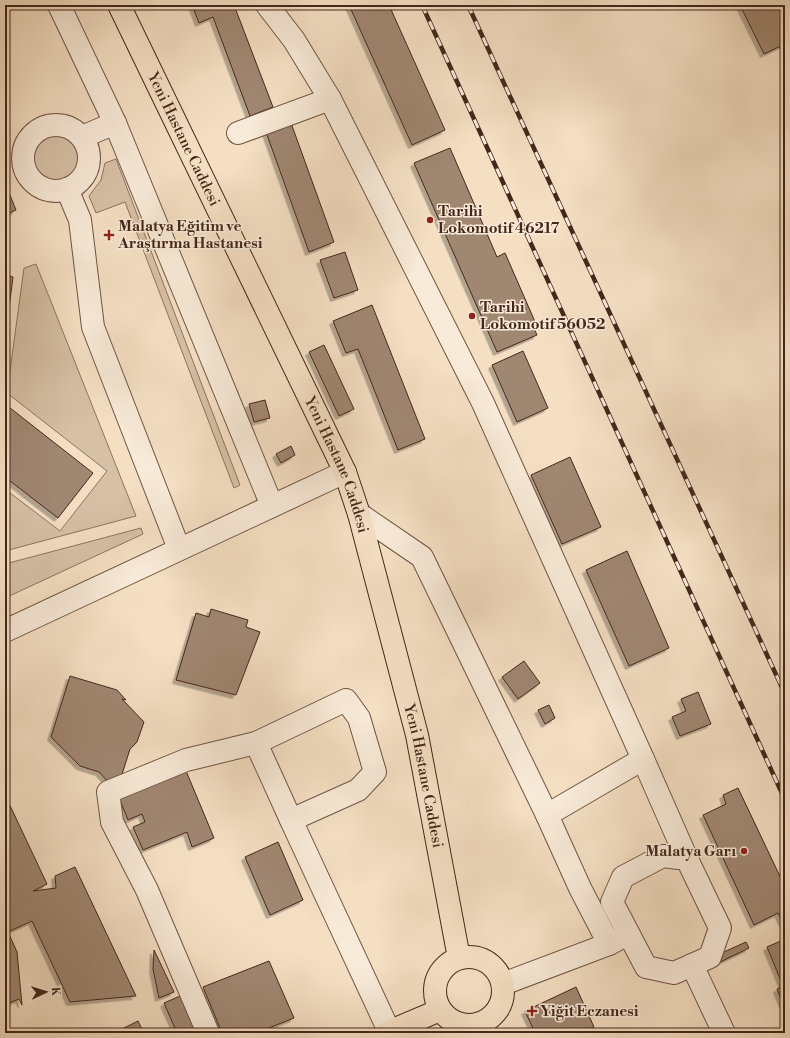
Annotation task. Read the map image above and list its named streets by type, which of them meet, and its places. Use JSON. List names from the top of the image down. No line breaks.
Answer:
{"streets":{"main road":["Yeni Hastane Caddesi"]},"places":{"other":["Tarihi Lokomotif 46217","Tarihi Lokomotif 56052","Malatya Garı"],"health":["Malatya Eğitim ve Araştırma Hastanesi","Yiğit Eczanesi"]},"north":"right"}
